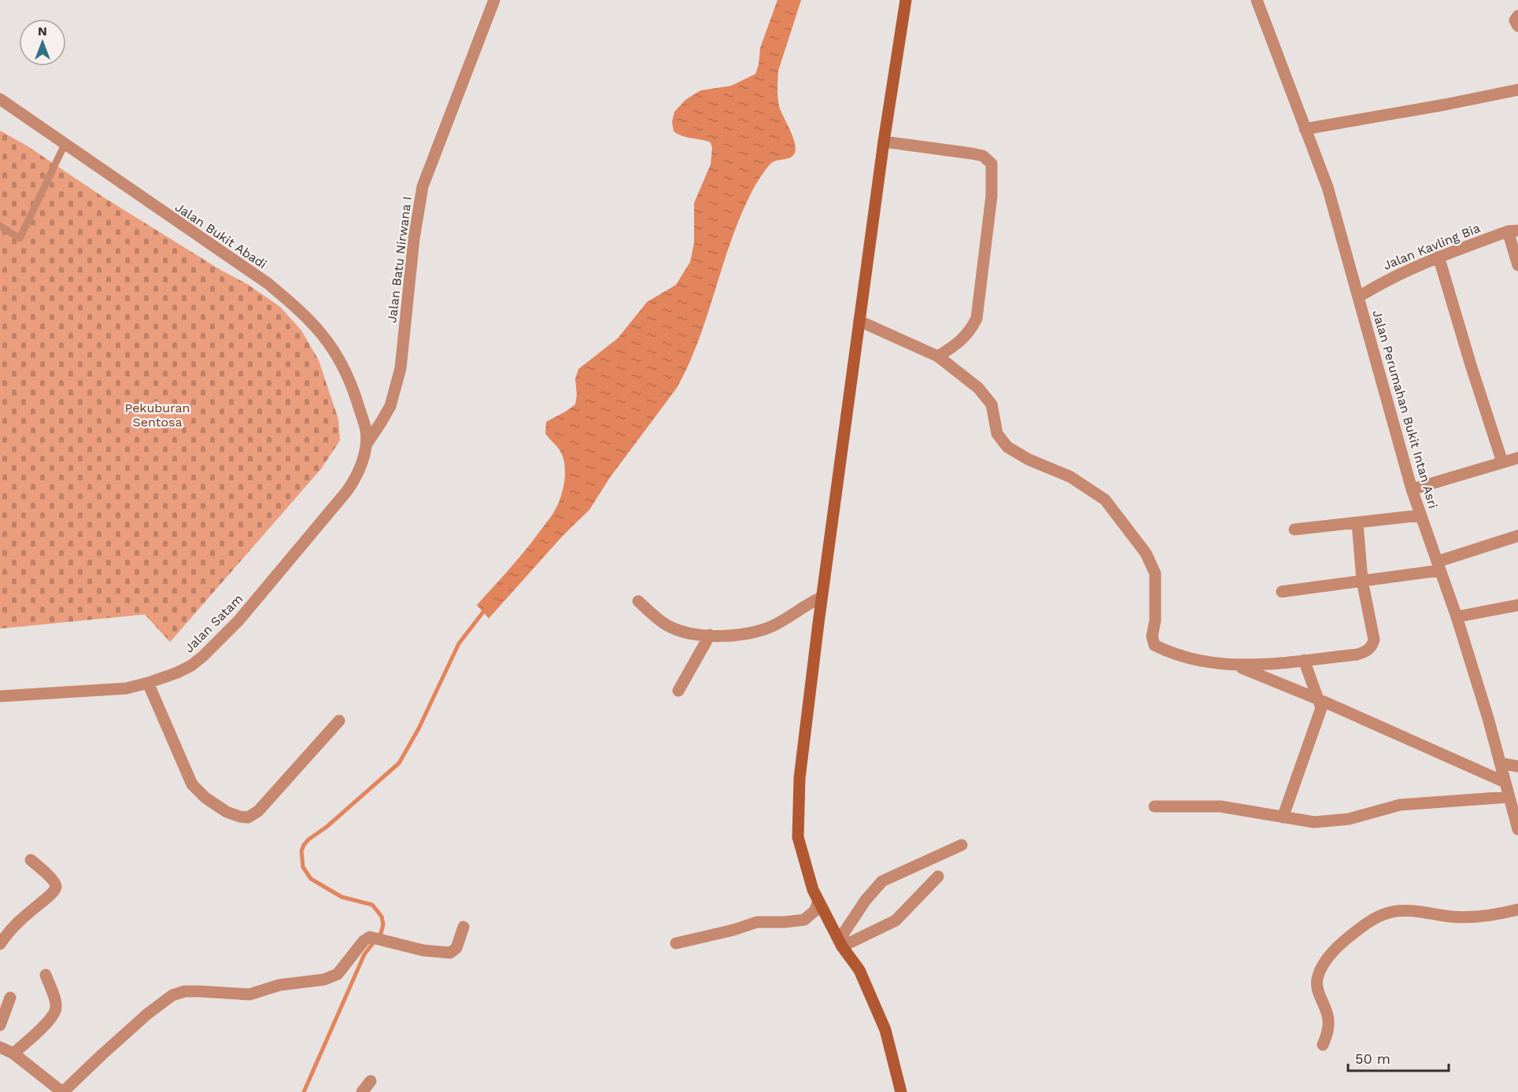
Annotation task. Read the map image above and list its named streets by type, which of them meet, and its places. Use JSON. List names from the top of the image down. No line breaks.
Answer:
{"streets":{"street":["Jalan Bukit Abadi","Jalan Kavling Bia","Jalan Batu Nirwana I","Jalan Perumahan Bukit Intan Asri","Jalan Satam"]},"crossings":[["Jalan Bukit Abadi","Jalan Batu Nirwana I"],["Jalan Bukit Abadi","Jalan Satam"],["Jalan Kavling Bia","Jalan Perumahan Bukit Intan Asri"],["Jalan Batu Nirwana I","Jalan Satam"]],"parks":["Pekuburan Sentosa"],"scale_bar":"50 m","north":"top"}
